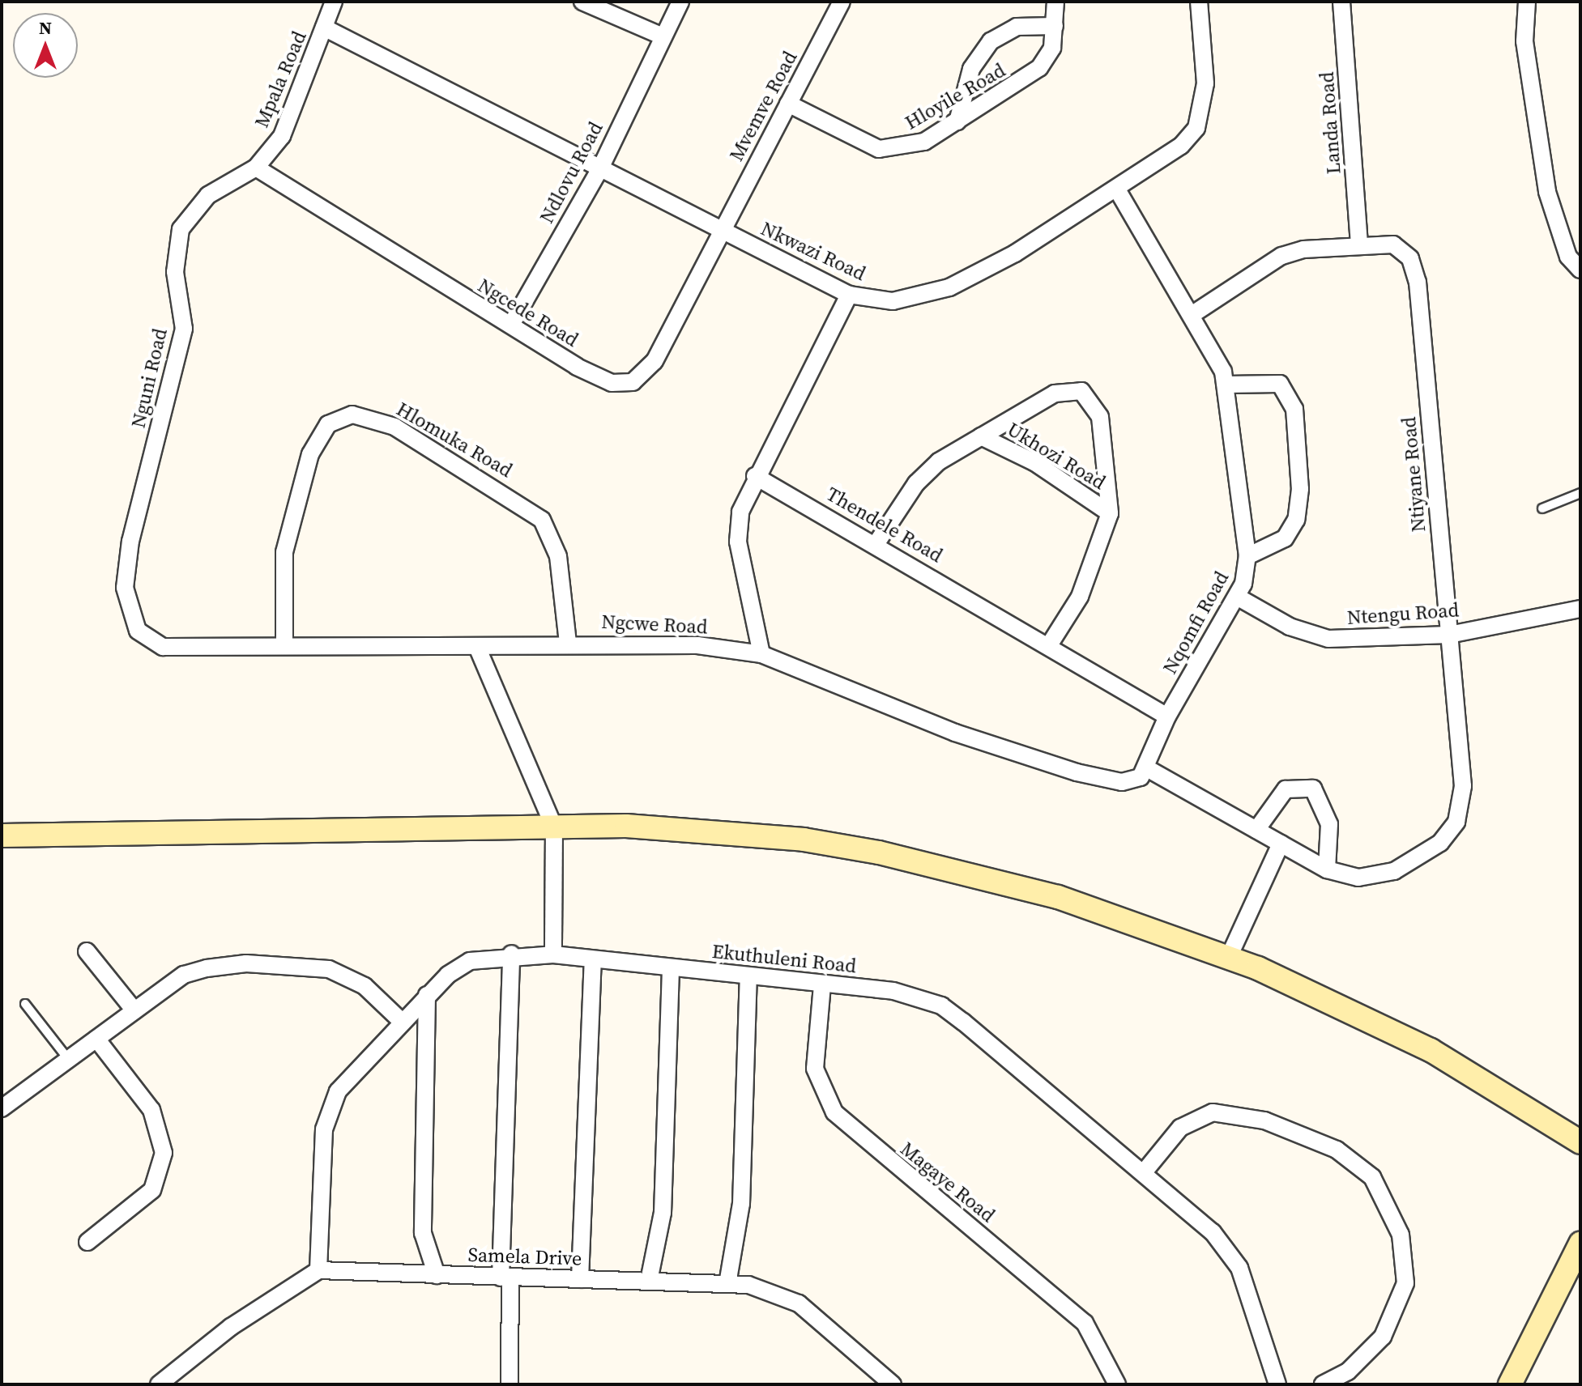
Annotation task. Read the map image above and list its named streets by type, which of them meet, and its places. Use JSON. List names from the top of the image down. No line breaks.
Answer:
{"streets":{"street":["Mpala Road","Hloyile Road","Mvemve Road","Landa Road","Ndlovu Road","Nkwazi Road","Ngcede Road","Nguni Road","Hlomuka Road","Ukhozi Road","Ntiyane Road","Thendele Road","Ntengu Road","Nqomfi Road","Ngcwe Road","Ekuthuleni Road","Magaye Road","Samela Drive"]},"crossings":[["Mpala Road","Nkwazi Road"],["Mpala Road","Ngcede Road"],["Mpala Road","Nguni Road"],["Hloyile Road","Mvemve Road"],["Mvemve Road","Nkwazi Road"],["Mvemve Road","Ngcede Road"],["Landa Road","Ntiyane Road"],["Ndlovu Road","Nkwazi Road"],["Ndlovu Road","Ngcede Road"],["Nkwazi Road","Ngcede Road"],["Nkwazi Road","Nqomfi Road"],["Ngcede Road","Nguni Road"],["Nguni Road","Ngcwe Road"],["Hlomuka Road","Ngcwe Road"],["Ukhozi Road","Thendele Road"],["Ntiyane Road","Ntengu Road"],["Ntiyane Road","Nqomfi Road"],["Thendele Road","Nqomfi Road"],["Ntengu Road","Nqomfi Road"],["Nqomfi Road","Ngcwe Road"],["Ekuthuleni Road","Magaye Road"],["Ekuthuleni Road","Samela Drive"]],"north":"top"}
